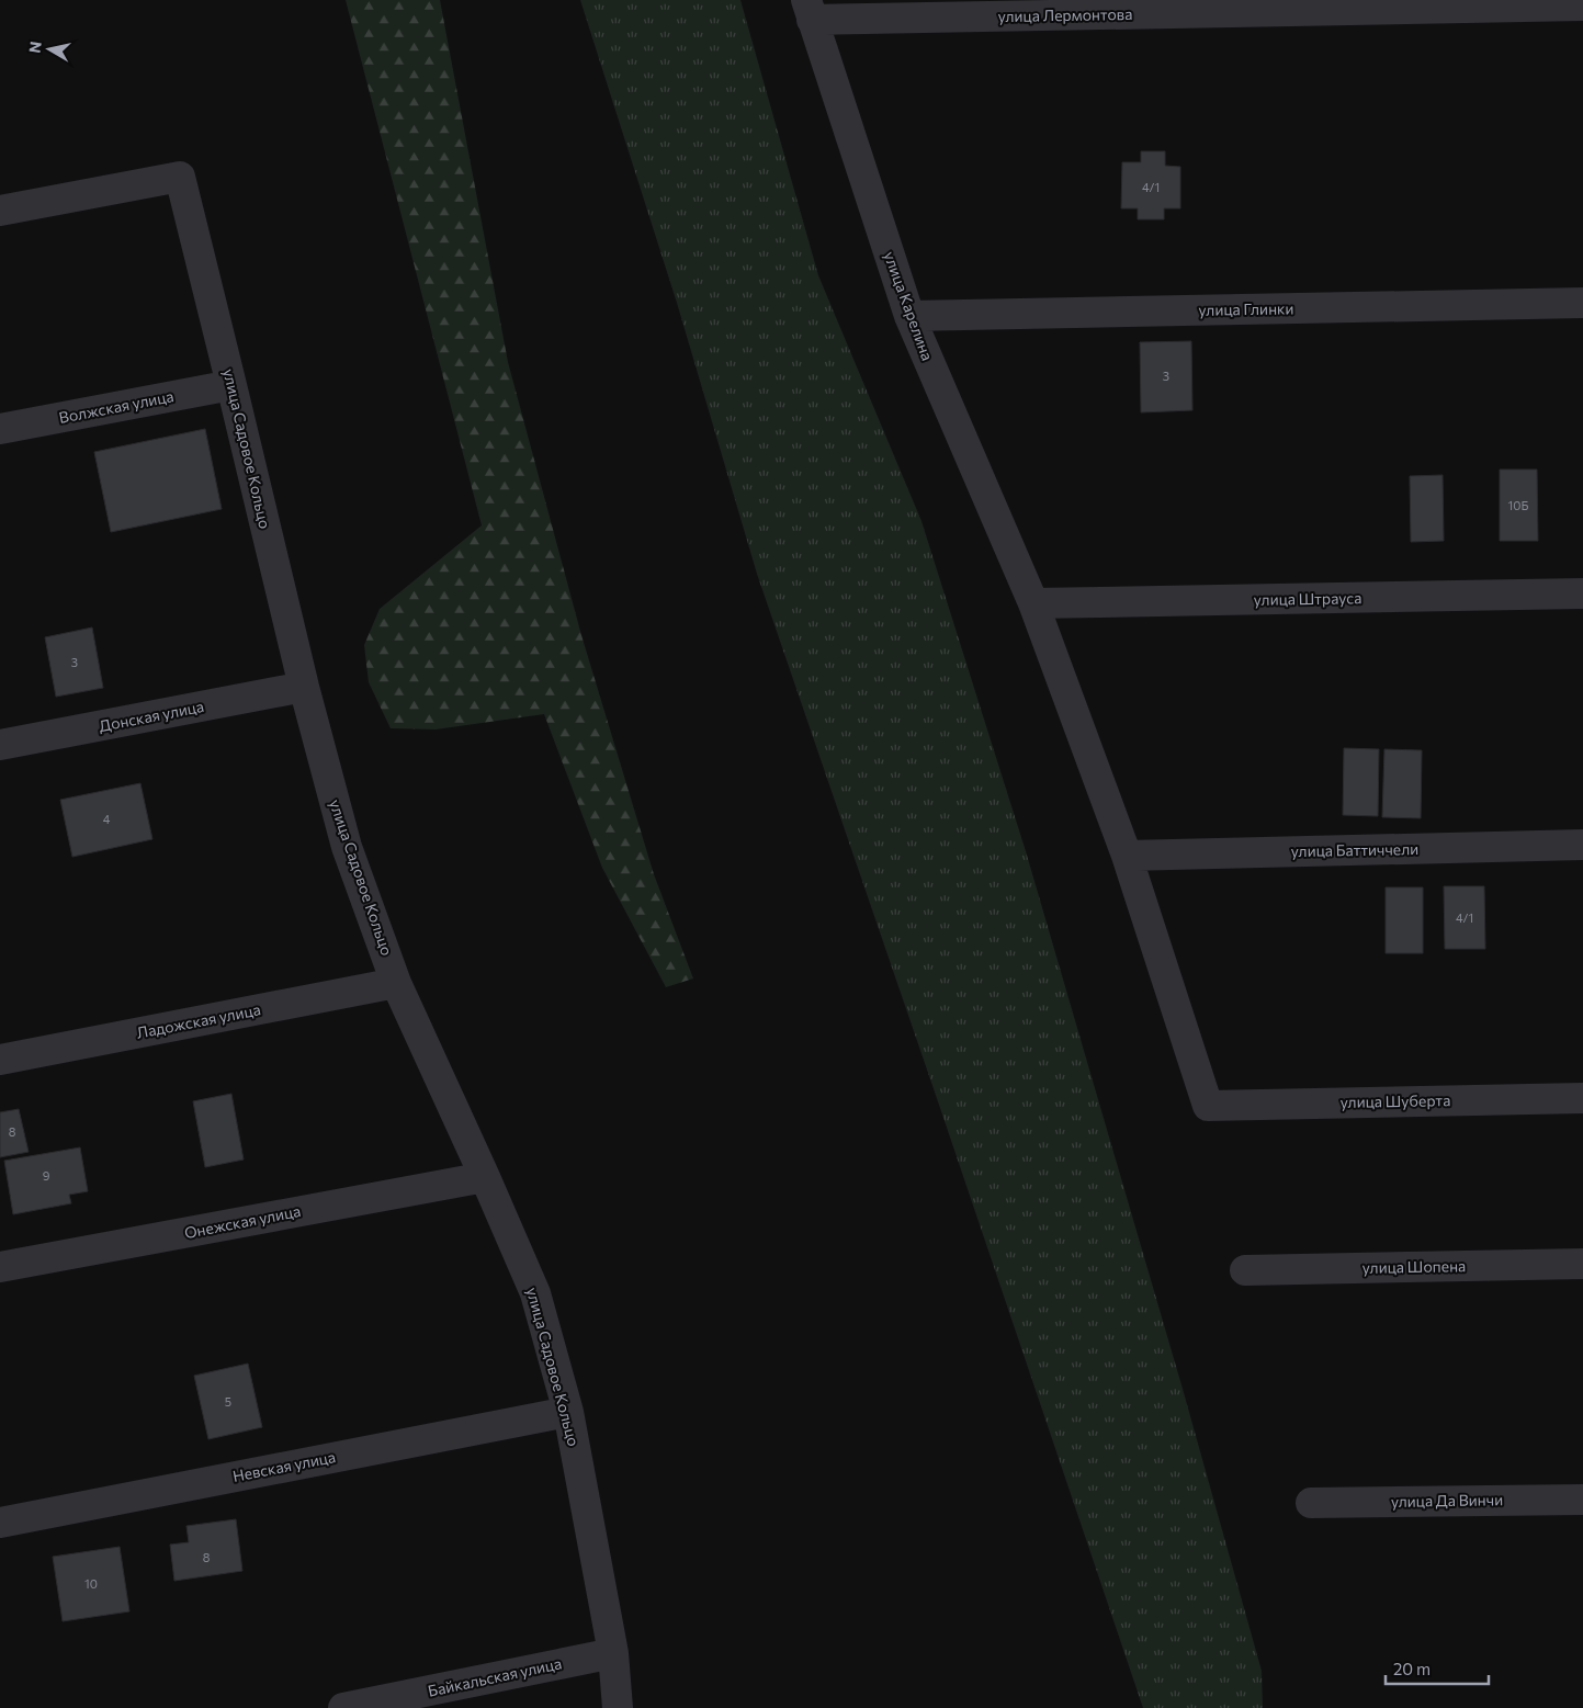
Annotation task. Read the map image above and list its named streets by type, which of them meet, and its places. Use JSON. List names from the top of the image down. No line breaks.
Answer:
{"streets":{"street":["улица Лермонтова","улица Карелина","улица Глинки","Волжская улица","улица Садовое Кольцо","улица Штрауса","Донская улица","улица Баттиччели","Ладожская улица","улица Шуберта","Онежская улица","улица Шопена","Невская улица","улица Да Винчи","Байкальская улица"]},"crossings":[["улица Лермонтова","улица Карелина"],["улица Карелина","улица Глинки"],["улица Карелина","улица Штрауса"],["улица Карелина","улица Баттиччели"],["улица Карелина","улица Шуберта"],["Волжская улица","улица Садовое Кольцо"],["улица Садовое Кольцо","Донская улица"],["улица Садовое Кольцо","Ладожская улица"],["улица Садовое Кольцо","Онежская улица"],["улица Садовое Кольцо","Невская улица"],["улица Садовое Кольцо","Байкальская улица"]],"house_numbers":["4/1","3","10Б","3","4","4/1","8","9","5","8","10"],"scale_bar":"20 m","north":"left"}
